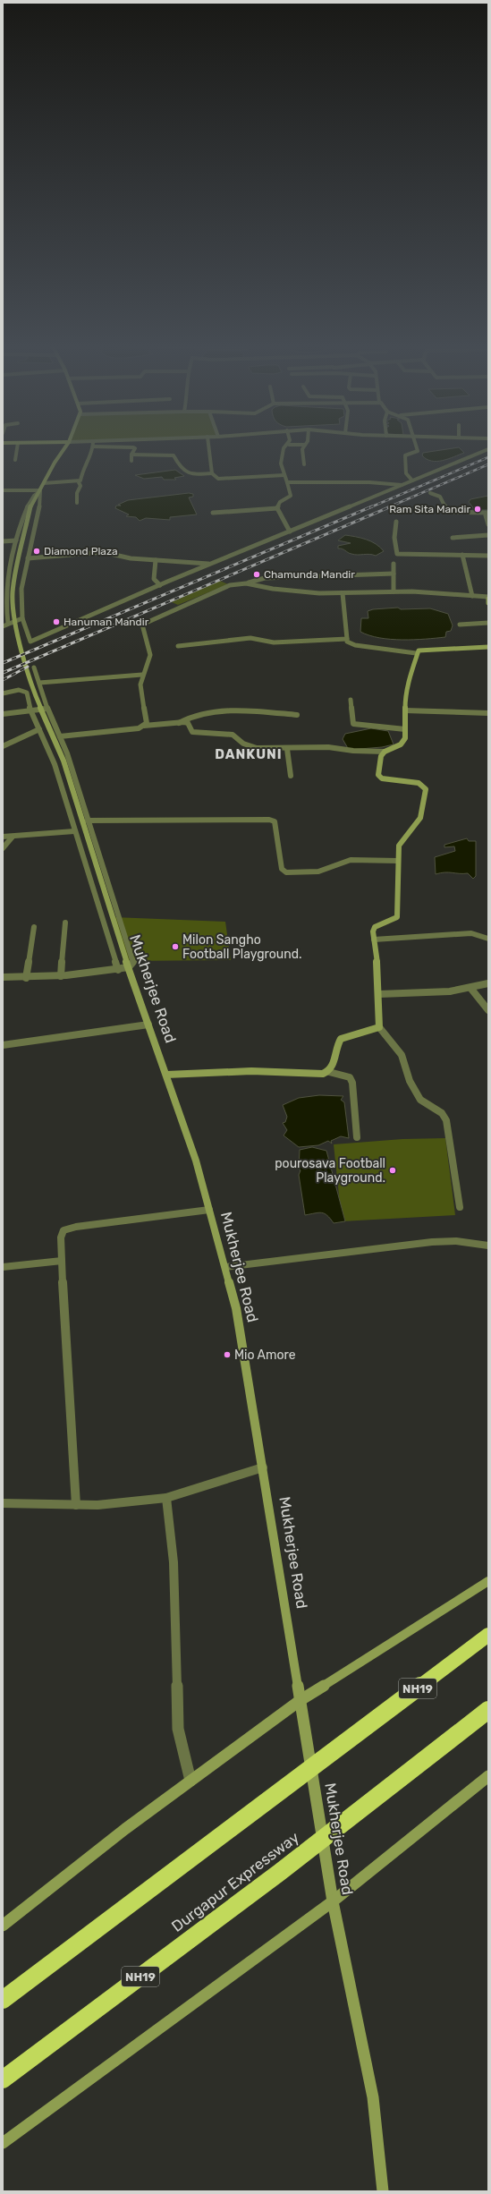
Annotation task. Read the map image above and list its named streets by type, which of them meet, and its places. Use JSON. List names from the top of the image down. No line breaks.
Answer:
{"streets":{"highway":["NH19","Durgapur Expressway"],"main road":["Mukherjee Road"]},"districts":["DANKUNI"],"places":["Ram Sita Mandir","Diamond Plaza","Chamunda Mandir","Hanuman Mandir","Milon Sangho Football Playground.","pourosava Football Playground.","Mio Amore"]}
